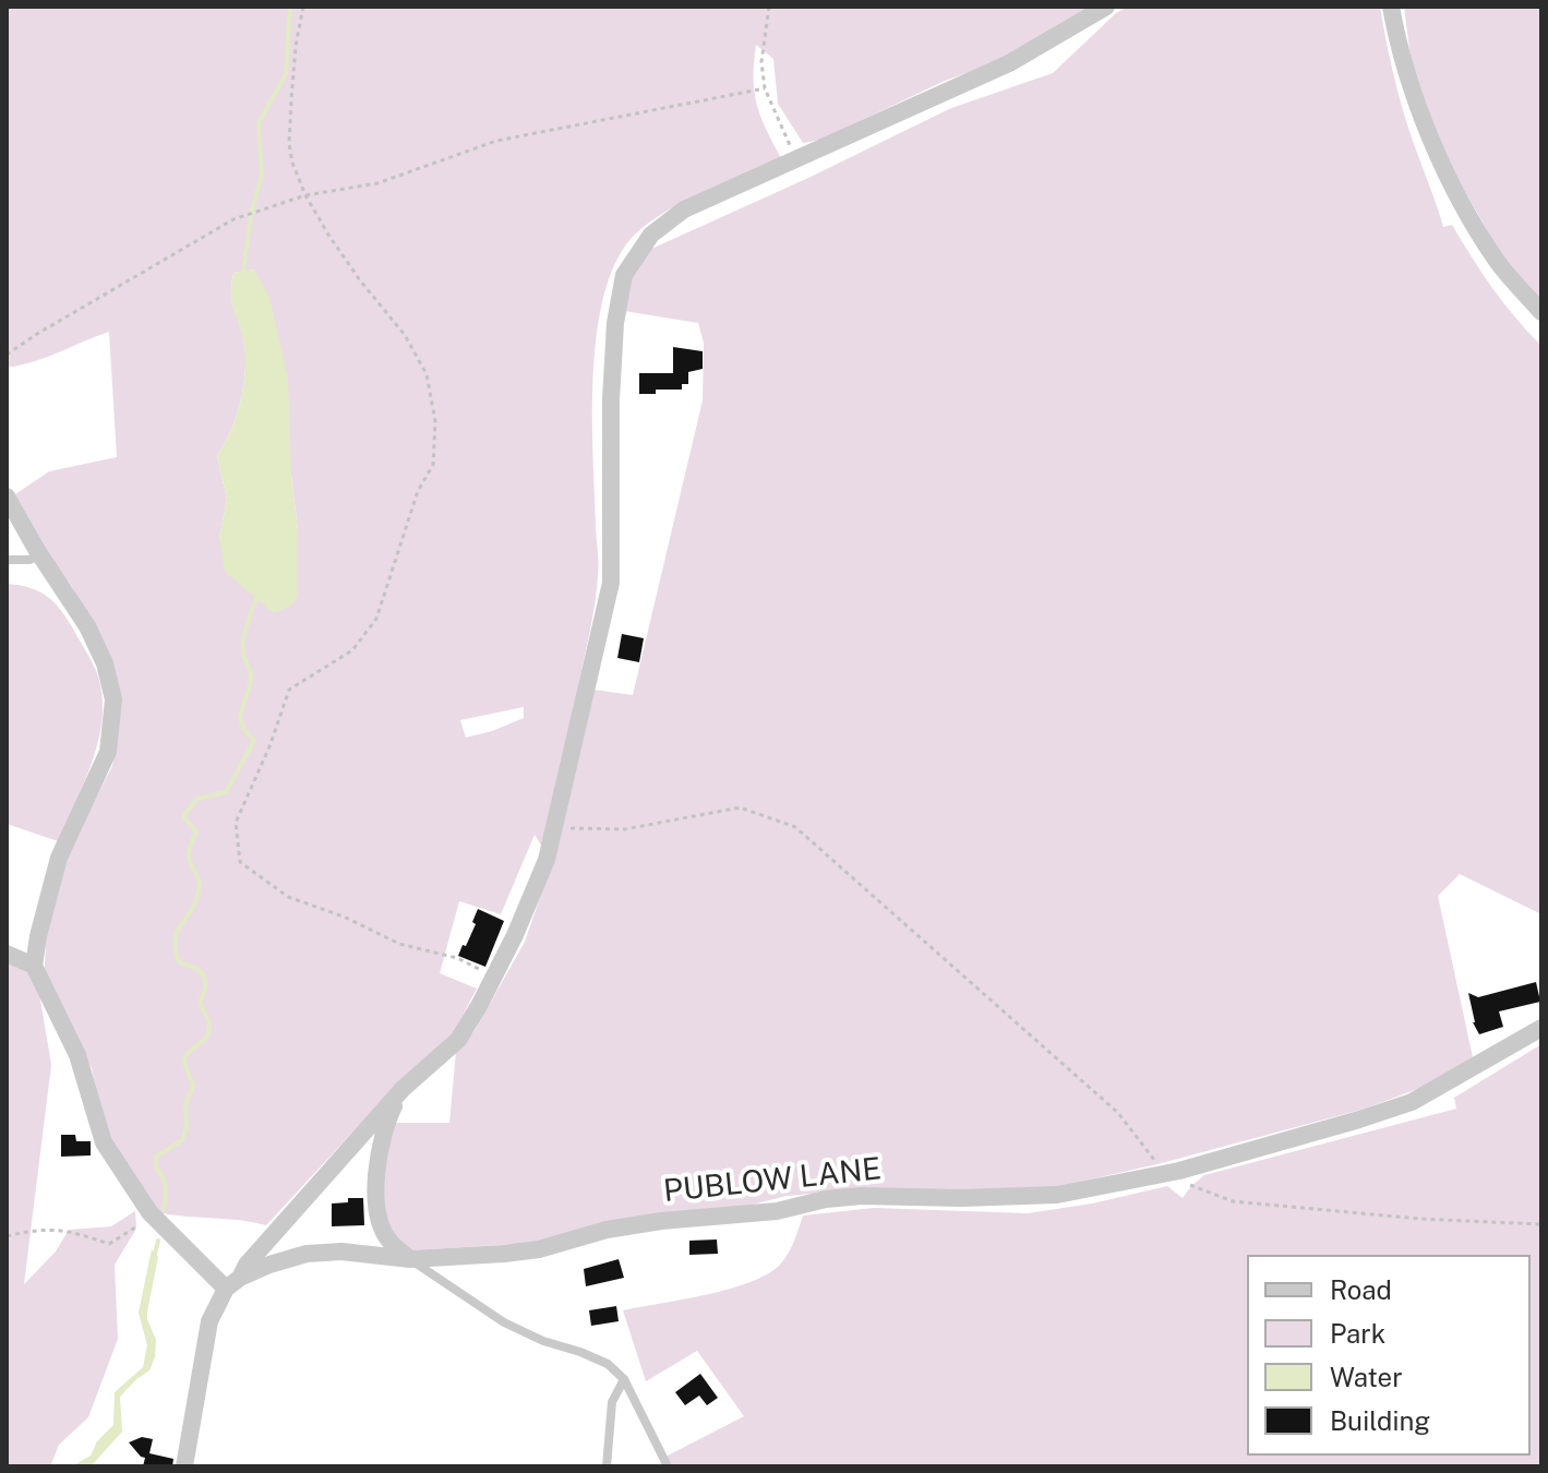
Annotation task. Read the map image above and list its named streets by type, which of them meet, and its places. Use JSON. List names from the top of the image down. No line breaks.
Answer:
{"streets":{"street":["PUBLOW LANE"]},"legend":["Road","Park","Water","Building"]}
